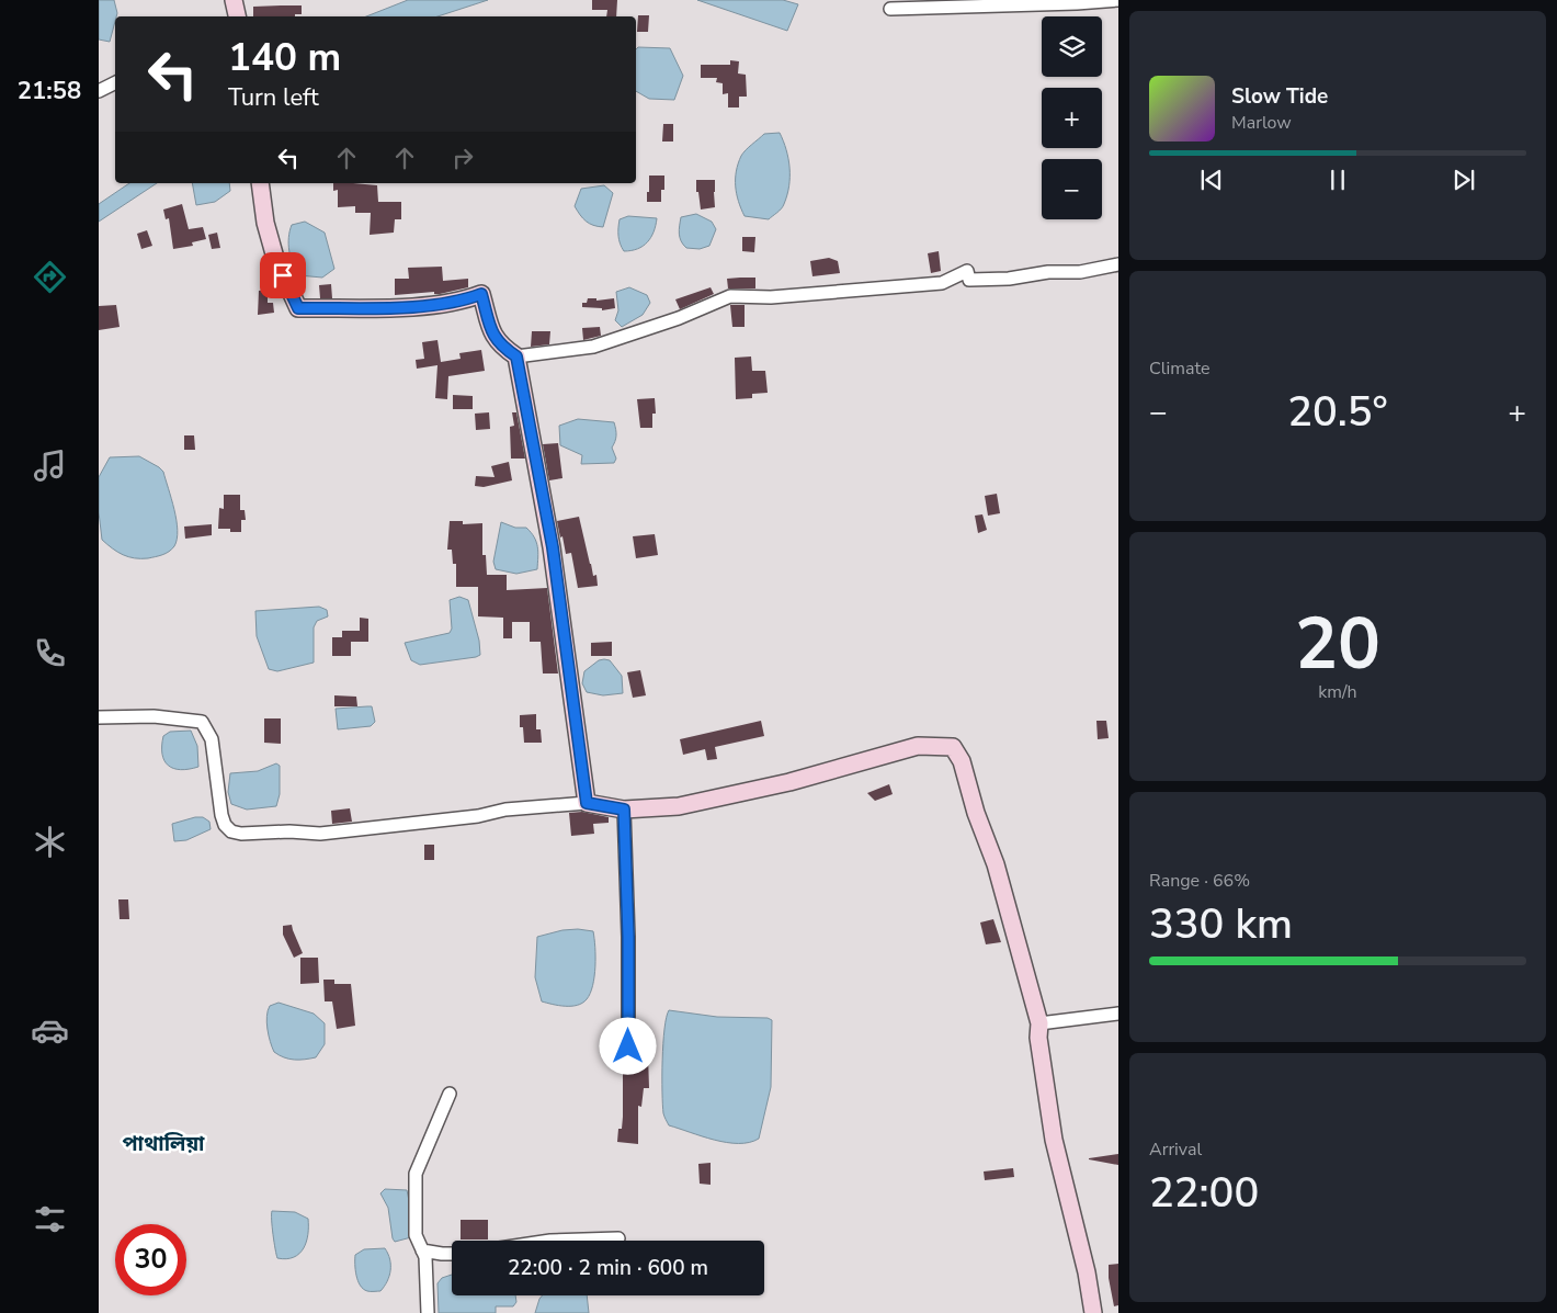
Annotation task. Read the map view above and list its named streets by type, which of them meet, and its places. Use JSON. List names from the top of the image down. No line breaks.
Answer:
{"districts":["পাথালিয়া"],"page":{"tabs":"21:58","map_buttons":["+","−"],"turn":["140 m","Turn left"],"song":["Slow Tide","Marlow"],"tile":["Climate",["20","km/h"],["Range · 66%","330 km"],["Arrival","22:00"]],"heat":["−","20.5°","+"],"limit":"30","trip":"22:00 · 2 min · 600 m"}}
